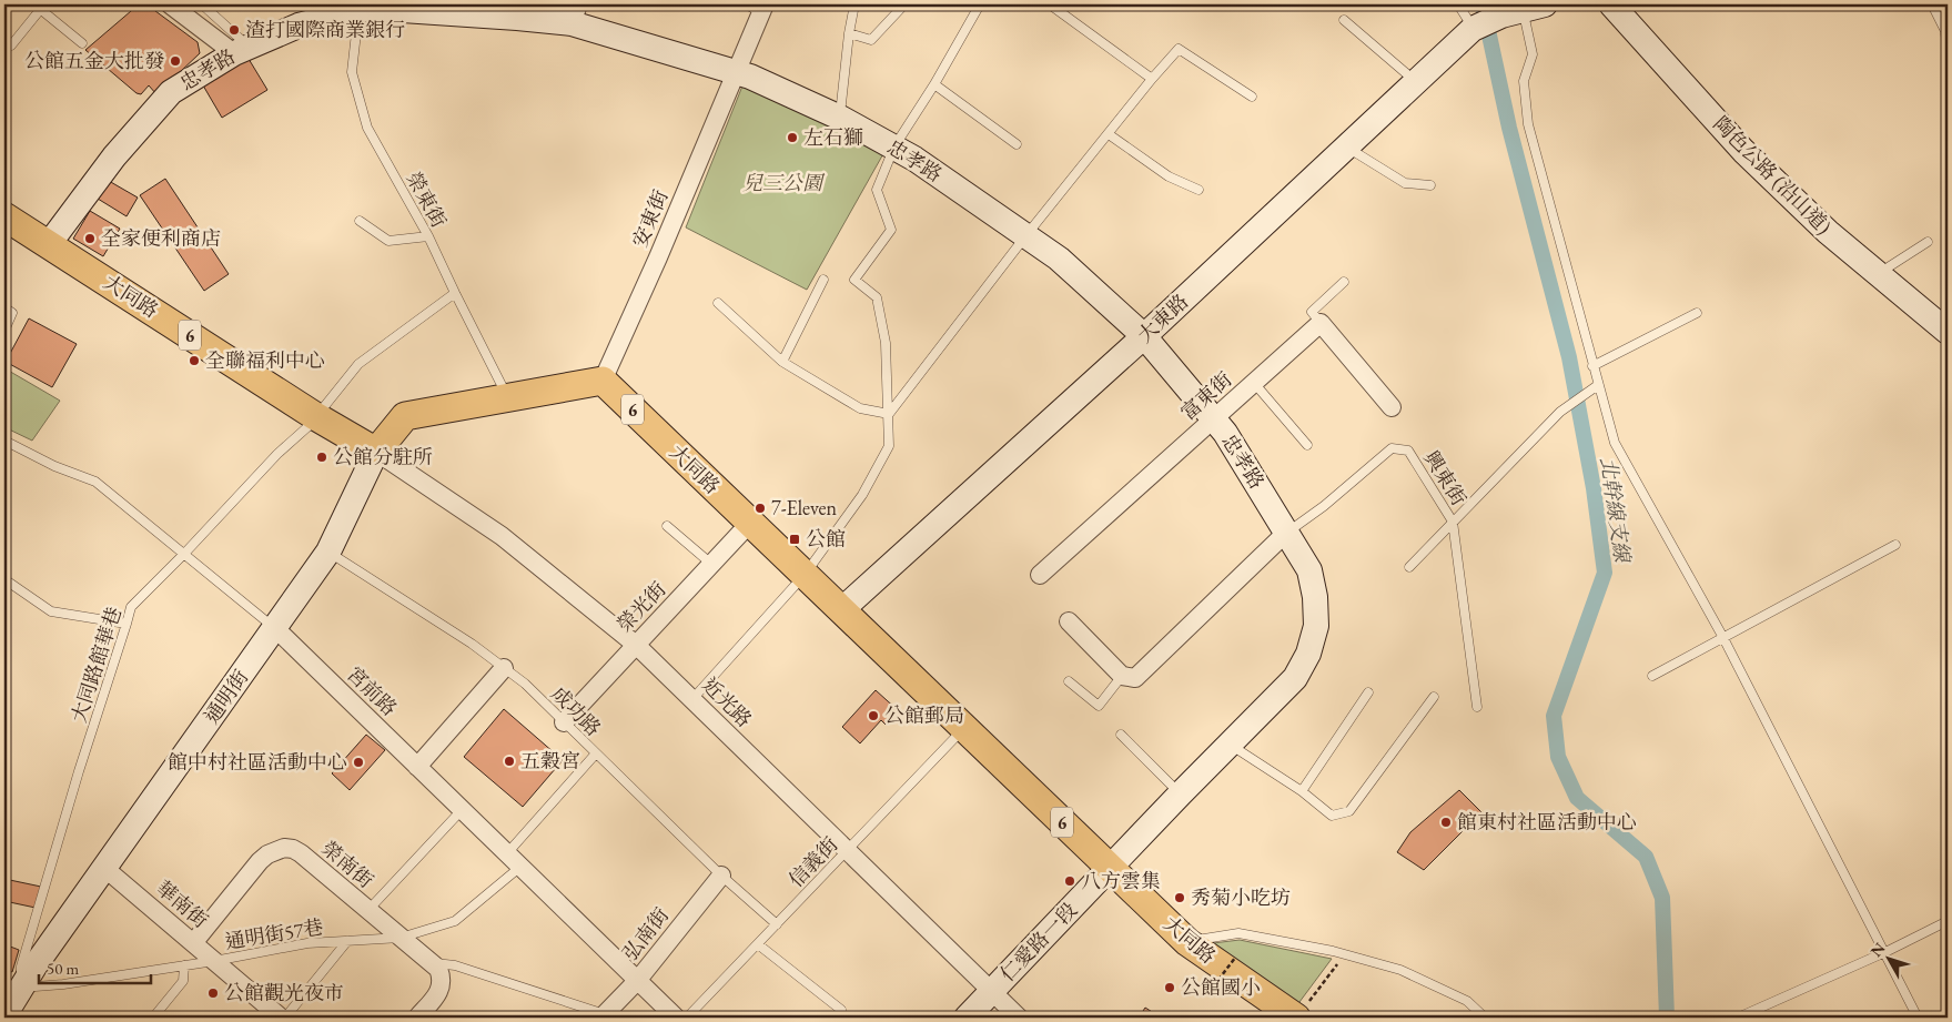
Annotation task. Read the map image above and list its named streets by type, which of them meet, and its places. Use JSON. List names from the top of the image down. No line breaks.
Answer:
{"streets":{"main road":["大同路","6"],"street":["忠孝路","陶色公路 (沿山道)","安東街","大東路","富東街","榮光街","宮前路","通明街","近光路","榮南街","華南街","弘南街","仁愛路一段"],"lane":["榮東街","興東街","大同路館華巷","成功路","信義街","通明街57巷"]},"crossings":[["忠孝路","榮東街"],["忠孝路","安東街"],["忠孝路","大同路"],["忠孝路","大東路"],["忠孝路","富東街"],["忠孝路","興東街"],["忠孝路","仁愛路一段"],["榮東街","6"],["榮東街","大同路館華巷"],["安東街","大同路"],["安東街","6"],["大同路","大東路"],["大同路","6"],["大同路","榮光街"],["大同路","大同路館華巷"],["大同路","通明街"],["大同路","近光路"],["大同路","信義街"],["大同路","仁愛路一段"],["6","通明街"],["6","近光路"],["榮光街","近光路"],["榮光街","成功路"],["大同路館華巷","宮前路"],["大同路館華巷","通明街"],["大同路館華巷","通明街57巷"],["宮前路","通明街"],["宮前路","通明街57巷"],["宮前路","弘南街"],["通明街","近光路"],["通明街","成功路"],["通明街","華南街"],["通明街","通明街57巷"],["近光路","信義街"],["近光路","仁愛路一段"],["成功路","信義街"],["成功路","通明街57巷"],["成功路","弘南街"],["榮南街","華南街"],["榮南街","通明街57巷"],["華南街","通明街57巷"]],"water":["北幹線支線"],"parks":["兒三公園"],"places":{"other":["渣打國際商業銀行","公館五金大批發","左石獅","全家便利商店","全聯福利中心","公館分駐所","7-Eleven","公館郵局","五穀宮","館中村社區活動中心","館東村社區活動中心","八方雲集","秀菊小吃坊","公館國小","公館觀光夜市"],"transit":["公館"]},"scale_bar":"50 m","north":"top left"}
